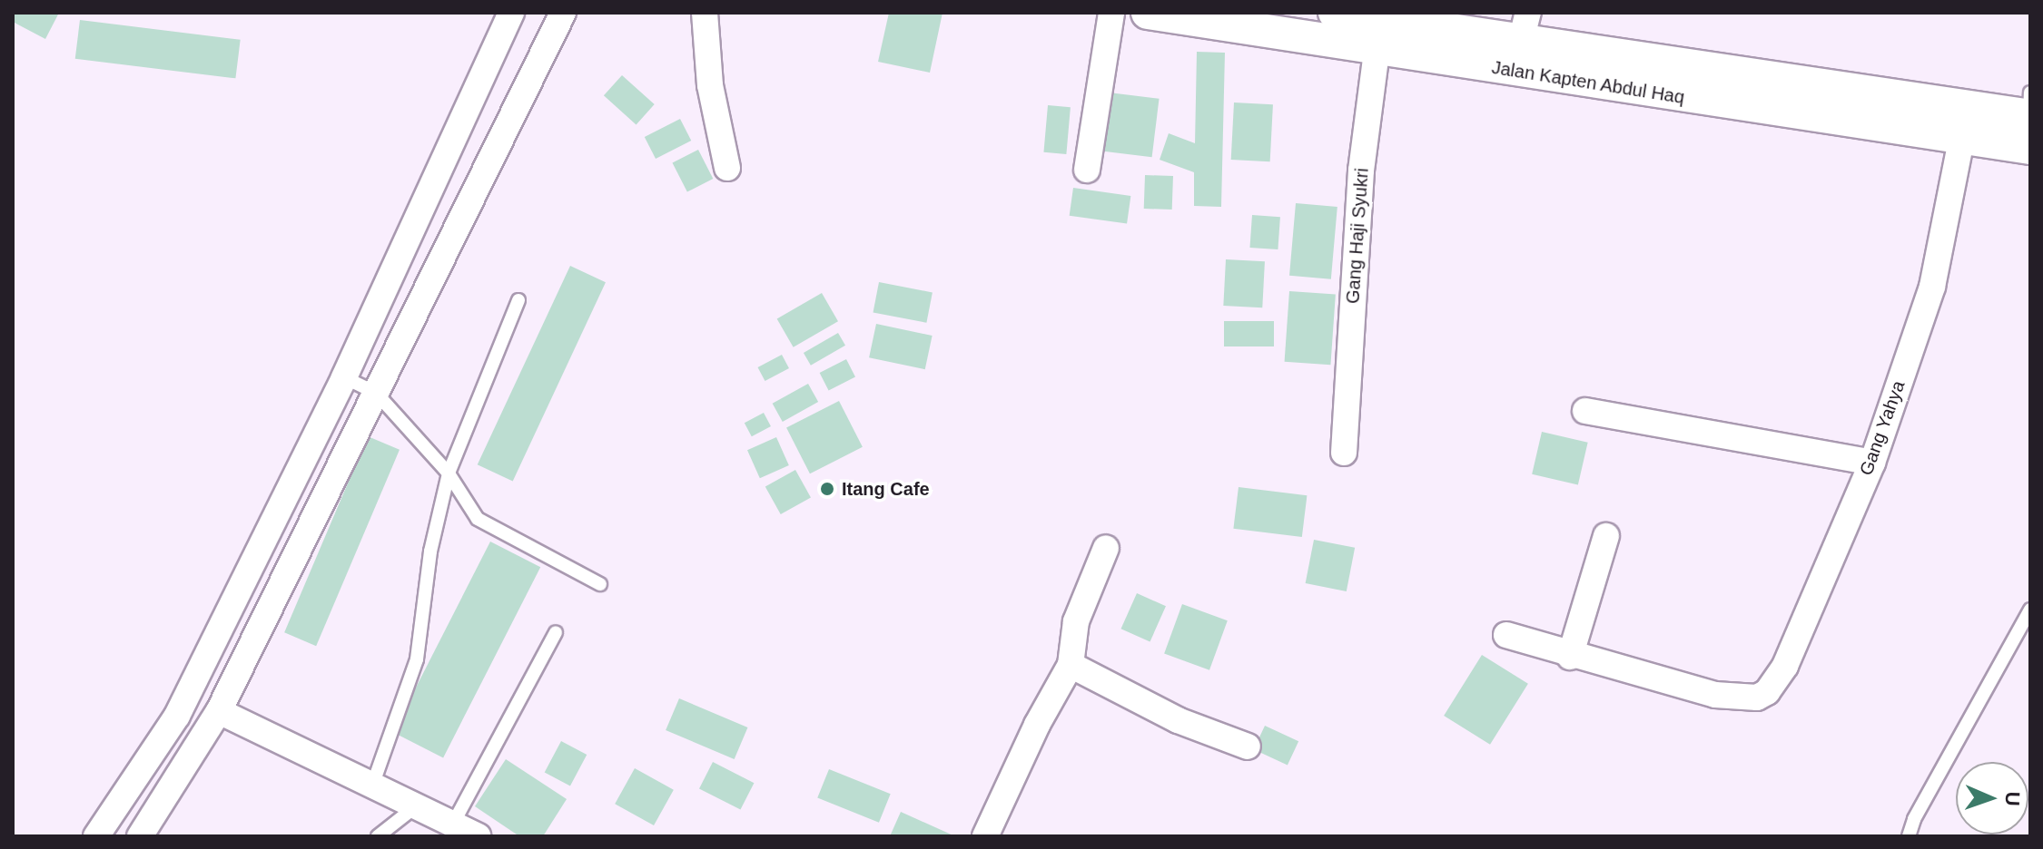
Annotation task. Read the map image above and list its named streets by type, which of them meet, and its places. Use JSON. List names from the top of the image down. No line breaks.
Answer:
{"streets":{"street":["Jalan Kapten Abdul Haq","Gang Haji Syukri","Gang Yahya"]},"crossings":[["Jalan Kapten Abdul Haq","Gang Haji Syukri"],["Jalan Kapten Abdul Haq","Gang Yahya"]],"places":["Itang Cafe"],"north":"right"}
